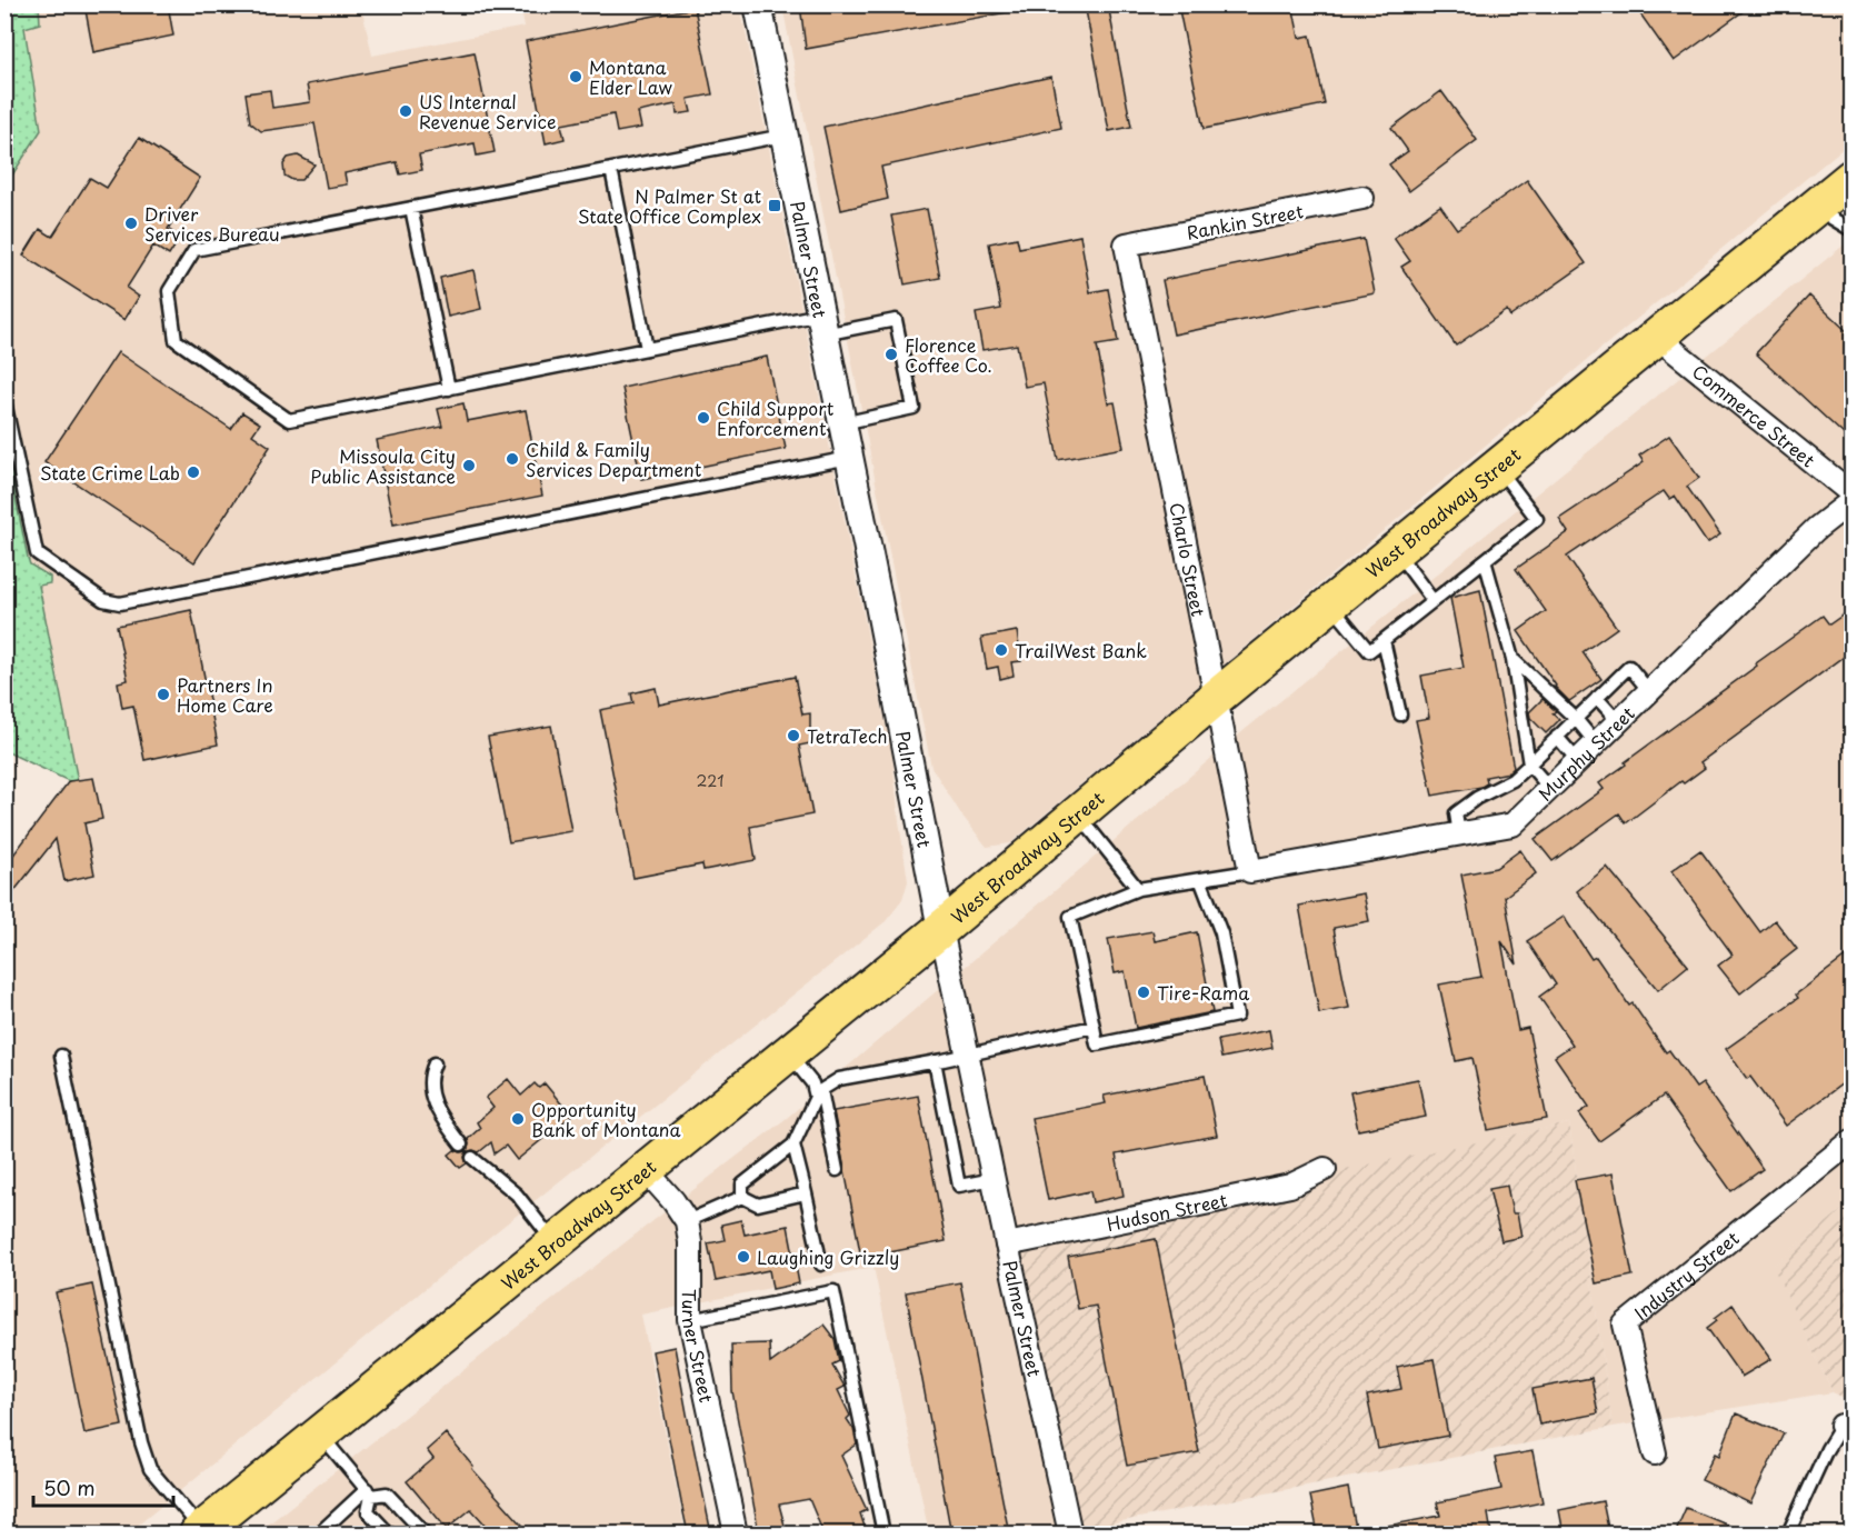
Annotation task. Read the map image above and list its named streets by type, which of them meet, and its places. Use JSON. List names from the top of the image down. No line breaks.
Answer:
{"streets":{"main road":["West Broadway Street"],"street":["Rankin Street","Palmer Street","Commerce Street","Charlo Street","Murphy Street","Hudson Street","Industry Street","Turner Street"]},"crossings":[["Rankin Street","Charlo Street"],["Palmer Street","West Broadway Street"],["Palmer Street","Hudson Street"],["Commerce Street","West Broadway Street"],["West Broadway Street","Charlo Street"],["Charlo Street","Murphy Street"]],"places":{"other":["Montana Elder Law","US Internal Revenue Service","Driver Services Bureau","Florence Coffee Co.","Child Support Enforcement","Child & Family Services Department","Missoula City Public Assistance","State Crime Lab","TrailWest Bank","Partners In Home Care","TetraTech","Tire-Rama","Opportunity Bank of Montana","Laughing Grizzly"],"transit":["N Palmer St at State Office Complex"]},"house_numbers":["221"],"scale_bar":"50 m"}
